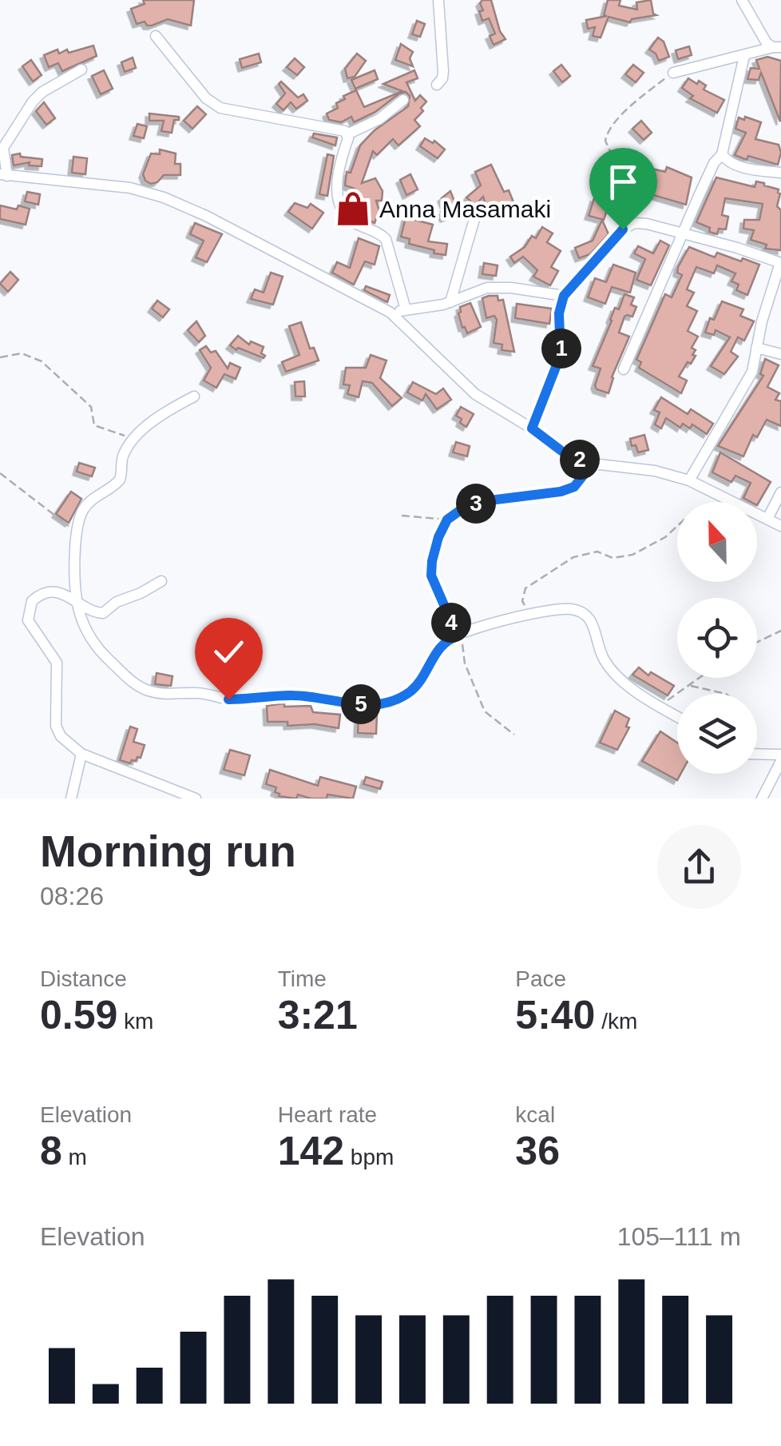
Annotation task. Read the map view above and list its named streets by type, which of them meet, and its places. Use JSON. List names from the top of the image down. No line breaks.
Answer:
{"places":{"shop":["Anna Masamaki"]},"north":"top","page":{"pins":["1","2","3","4","5"],"heading":["Morning run","08:26"],"stats":[["Distance","0.59 km"],["Time","3:21"],["Pace","5:40 /km"],["Elevation","8 m"],["Heart rate","142 bpm"],["kcal","36"]],"chart":["Elevation","105–111 m"]}}
